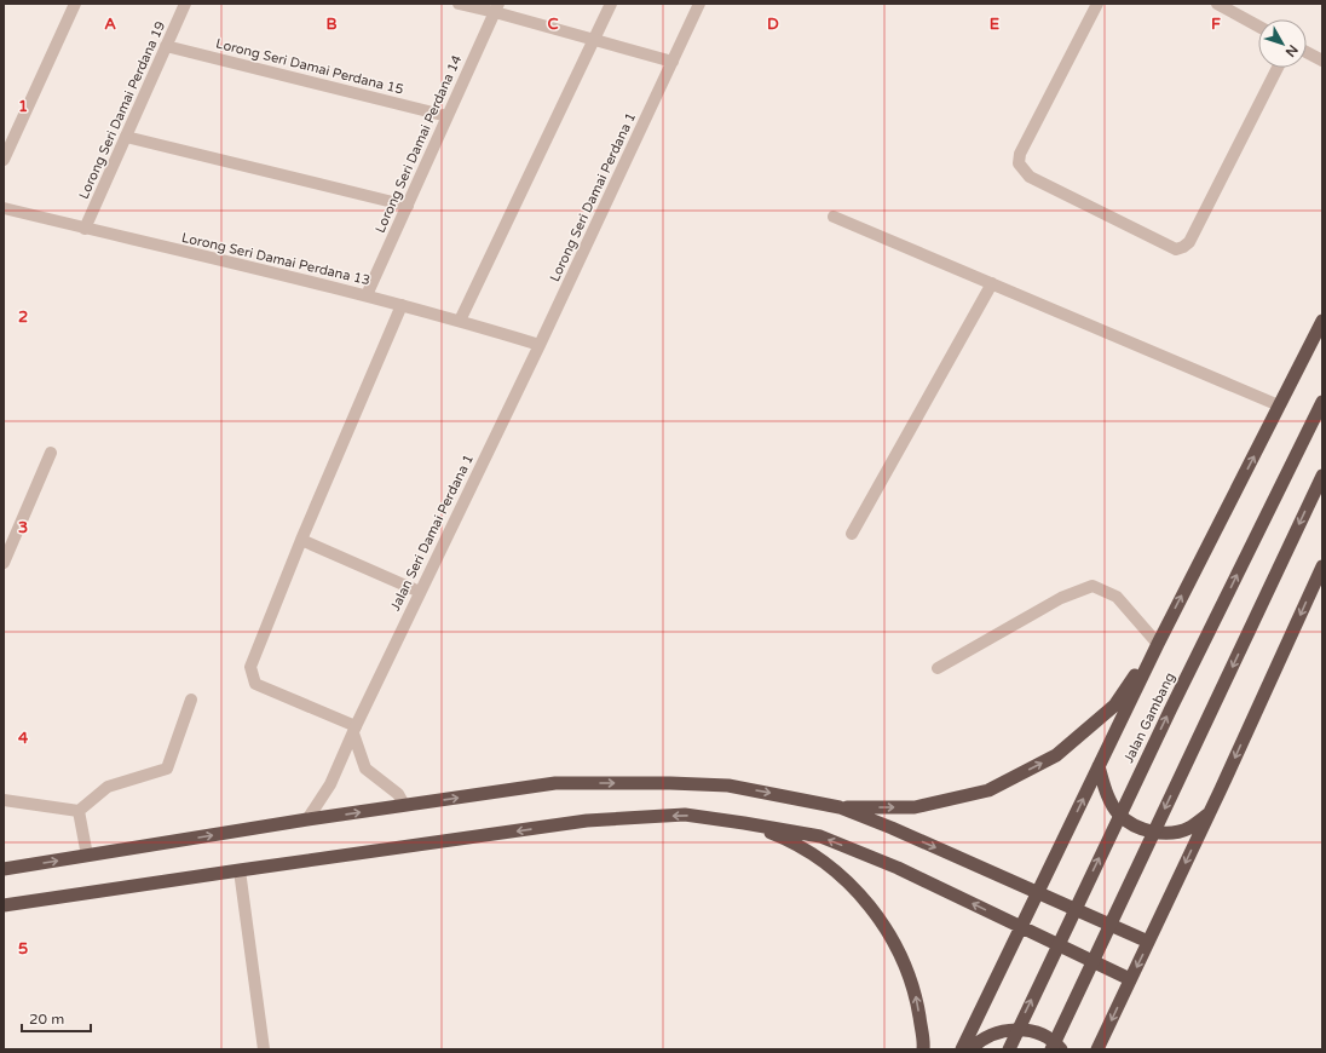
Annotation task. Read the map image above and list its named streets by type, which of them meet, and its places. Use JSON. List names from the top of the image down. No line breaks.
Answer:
{"streets":{"highway":["Jalan Gambang"],"street":["Lorong Seri Damai Perdana 15","Lorong Seri Damai Perdana 19","Lorong Seri Damai Perdana 14","Lorong Seri Damai Perdana 1","Lorong Seri Damai Perdana 13","Jalan Seri Damai Perdana 1"]},"crossings":[["Lorong Seri Damai Perdana 15","Lorong Seri Damai Perdana 19"],["Lorong Seri Damai Perdana 15","Lorong Seri Damai Perdana 14"],["Lorong Seri Damai Perdana 19","Lorong Seri Damai Perdana 13"],["Lorong Seri Damai Perdana 14","Lorong Seri Damai Perdana 13"],["Lorong Seri Damai Perdana 1","Lorong Seri Damai Perdana 13"],["Lorong Seri Damai Perdana 1","Jalan Seri Damai Perdana 1"],["Lorong Seri Damai Perdana 13","Jalan Seri Damai Perdana 1"]],"scale_bar":"20 m","north":"bottom right","grid":{"columns":["A","B","C","D","E","F"],"rows":["1","2","3","4","5"]}}
